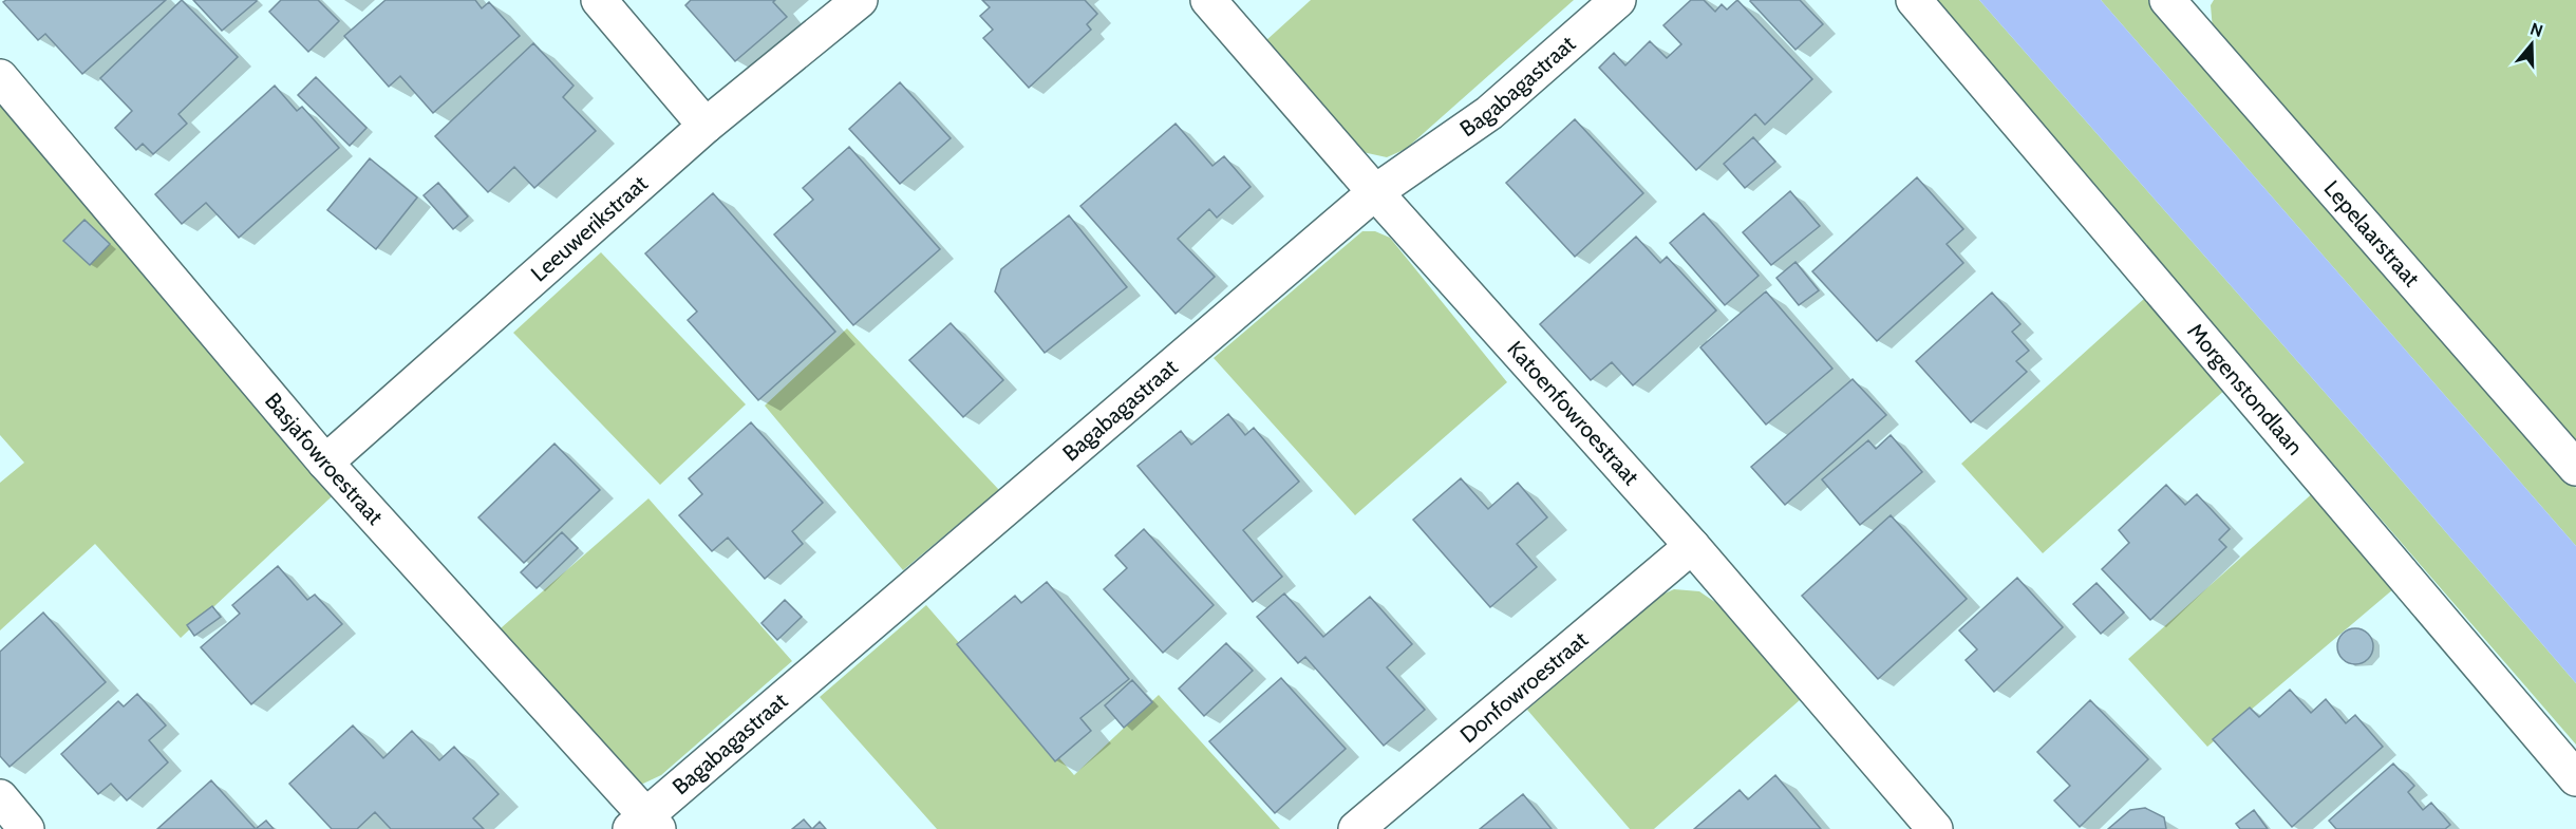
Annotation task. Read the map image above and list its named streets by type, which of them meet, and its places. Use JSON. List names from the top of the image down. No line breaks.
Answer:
{"streets":{"street":["Bagabagastraat","Leeuwerikstraat","Lepelaarstraat","Morgenstondlaan","Katoenfowroestraat","Basjafowroestraat","Donfowroestraat"]},"crossings":[["Bagabagastraat","Katoenfowroestraat"],["Bagabagastraat","Basjafowroestraat"],["Leeuwerikstraat","Basjafowroestraat"],["Katoenfowroestraat","Donfowroestraat"]],"north":"top"}
